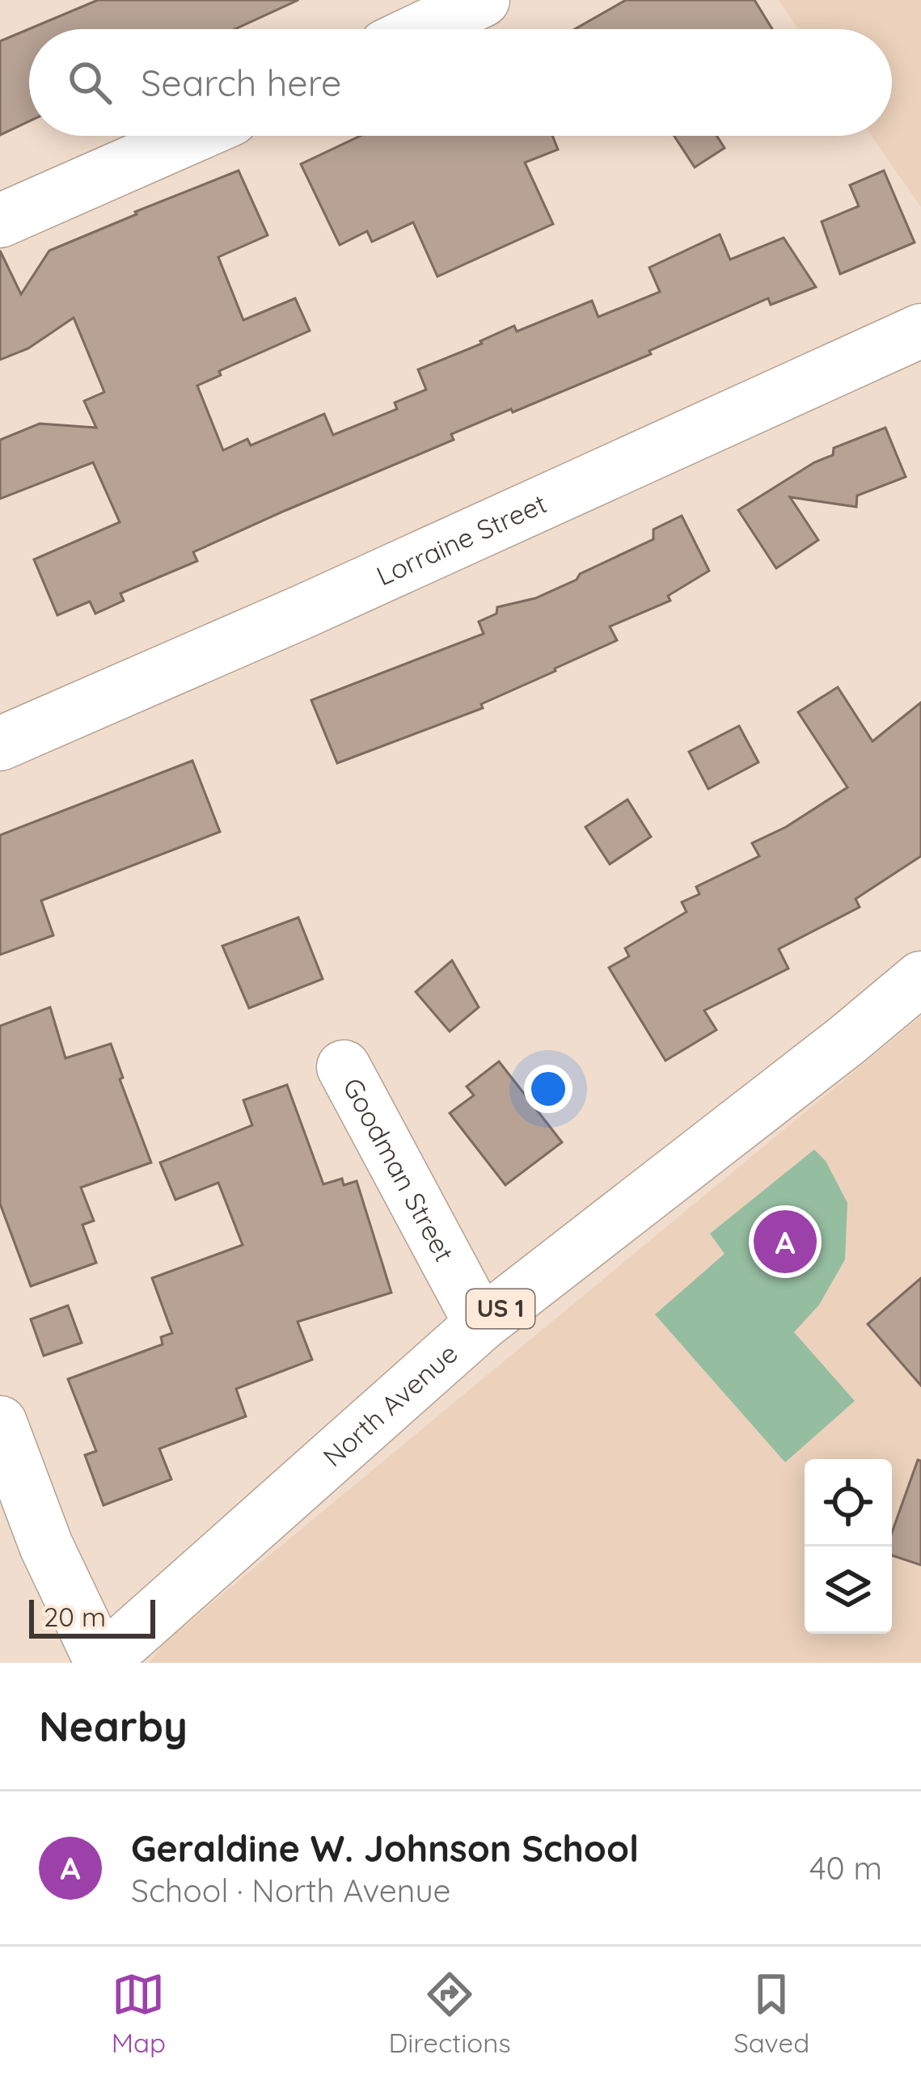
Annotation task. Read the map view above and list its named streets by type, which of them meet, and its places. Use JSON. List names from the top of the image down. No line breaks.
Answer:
{"streets":{"street":["Lorraine Street","Goodman Street","US 1","North Avenue"]},"crossings":[["Goodman Street","North Avenue"]],"scale_bar":"20 m","page":{"search":"Search here","pins":"A","scale":"20 m","heading":"Nearby","list":[{"mark":"A","name":"Geraldine W. Johnson School","note":"School · North Avenue","value":"40 m"}],"nav":["Map","Directions","Saved"]}}
